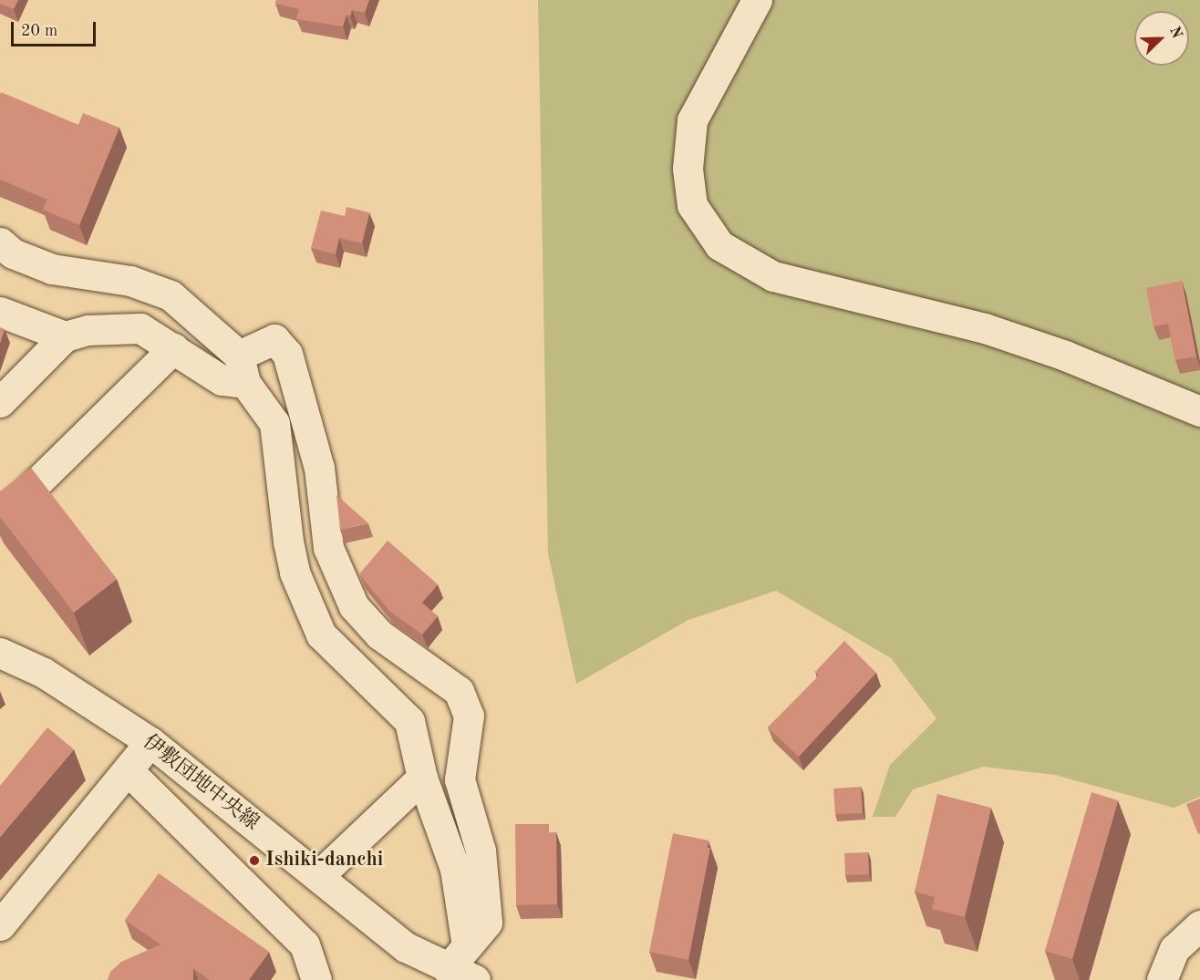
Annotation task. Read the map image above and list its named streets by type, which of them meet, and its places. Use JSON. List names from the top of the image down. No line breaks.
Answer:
{"streets":{"street":["伊敷団地中央線"]},"places":["Ishiki-danchi"],"scale_bar":"20 m","north":"top right"}
